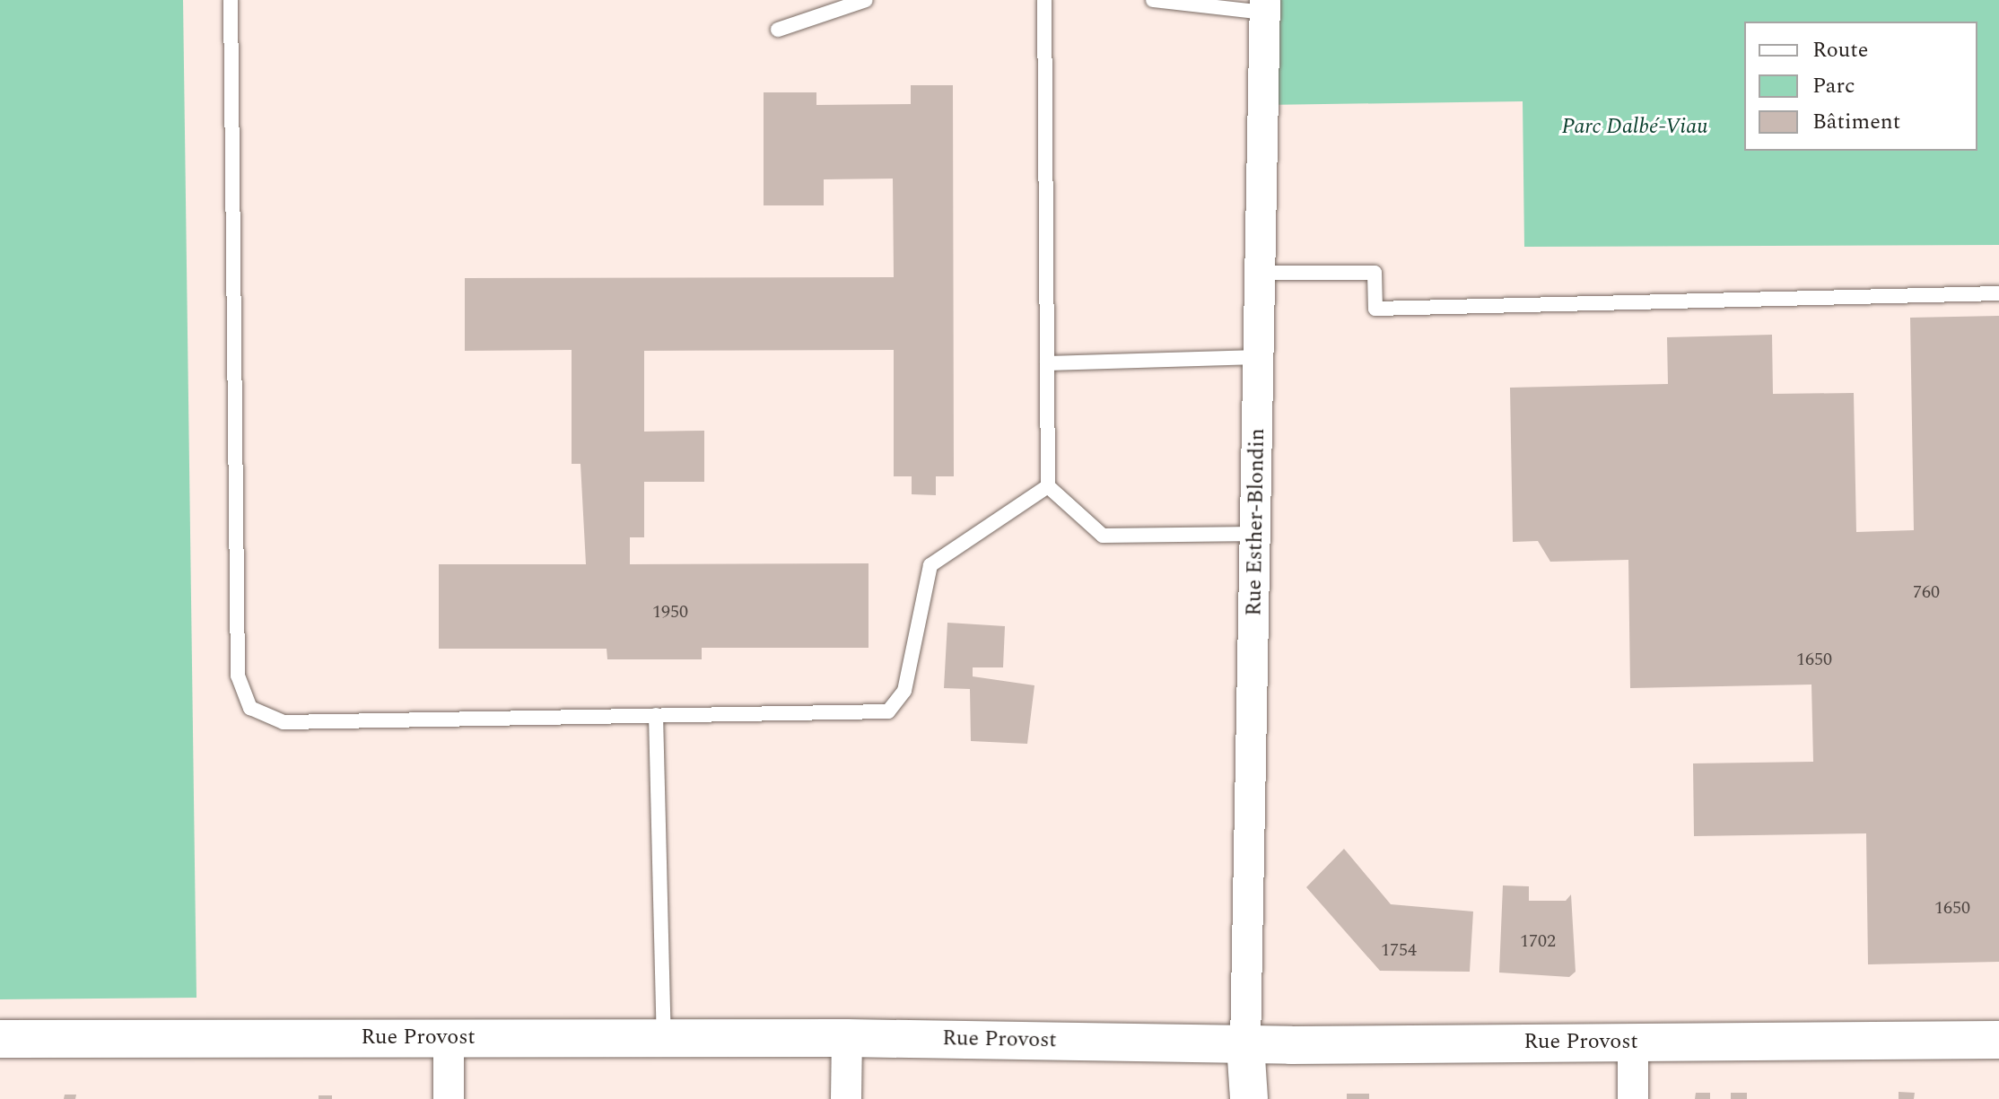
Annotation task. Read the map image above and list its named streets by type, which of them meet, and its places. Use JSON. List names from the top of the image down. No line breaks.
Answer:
{"streets":{"street":["Rue Esther-Blondin","Rue Provost"]},"crossings":[["Rue Esther-Blondin","Rue Provost"]],"parks":["Parc Dalbé-Viau"],"house_numbers":["760","1950","1650","1650","1702","1754"],"legend":["Route","Parc","Bâtiment"]}
